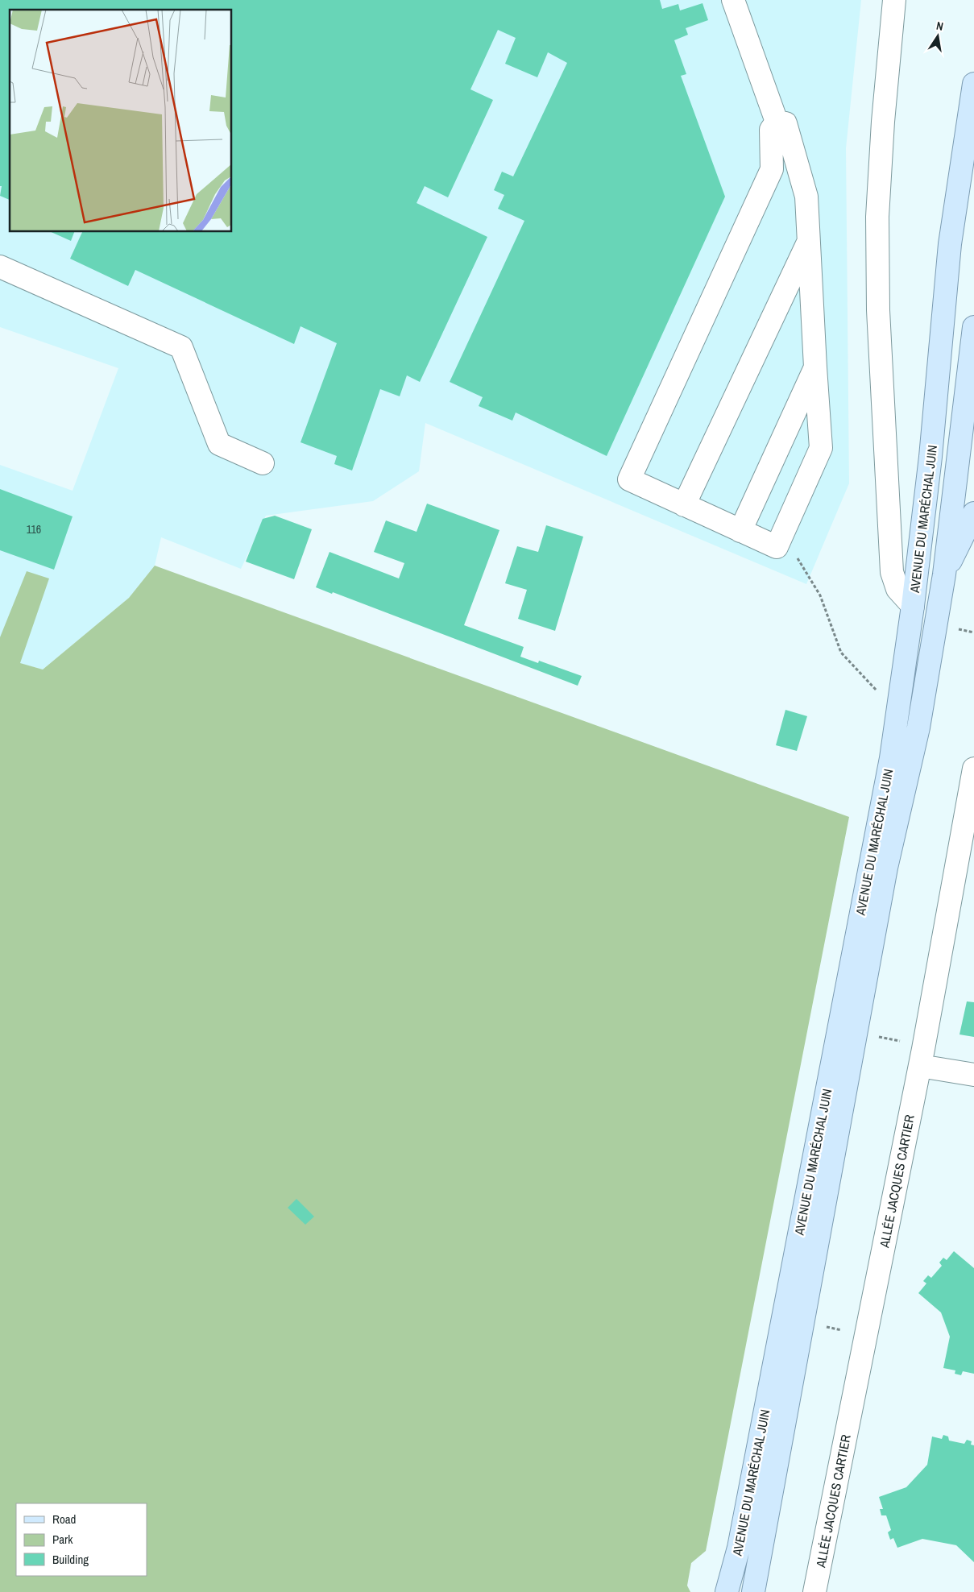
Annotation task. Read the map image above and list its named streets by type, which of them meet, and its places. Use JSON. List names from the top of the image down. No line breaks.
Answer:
{"streets":{"main road":["AVENUE DU MARÉCHAL JUIN"],"street":["ALLÉE JACQUES CARTIER"]},"house_numbers":["116"],"legend":["Road","Park","Building"],"north":"top"}
